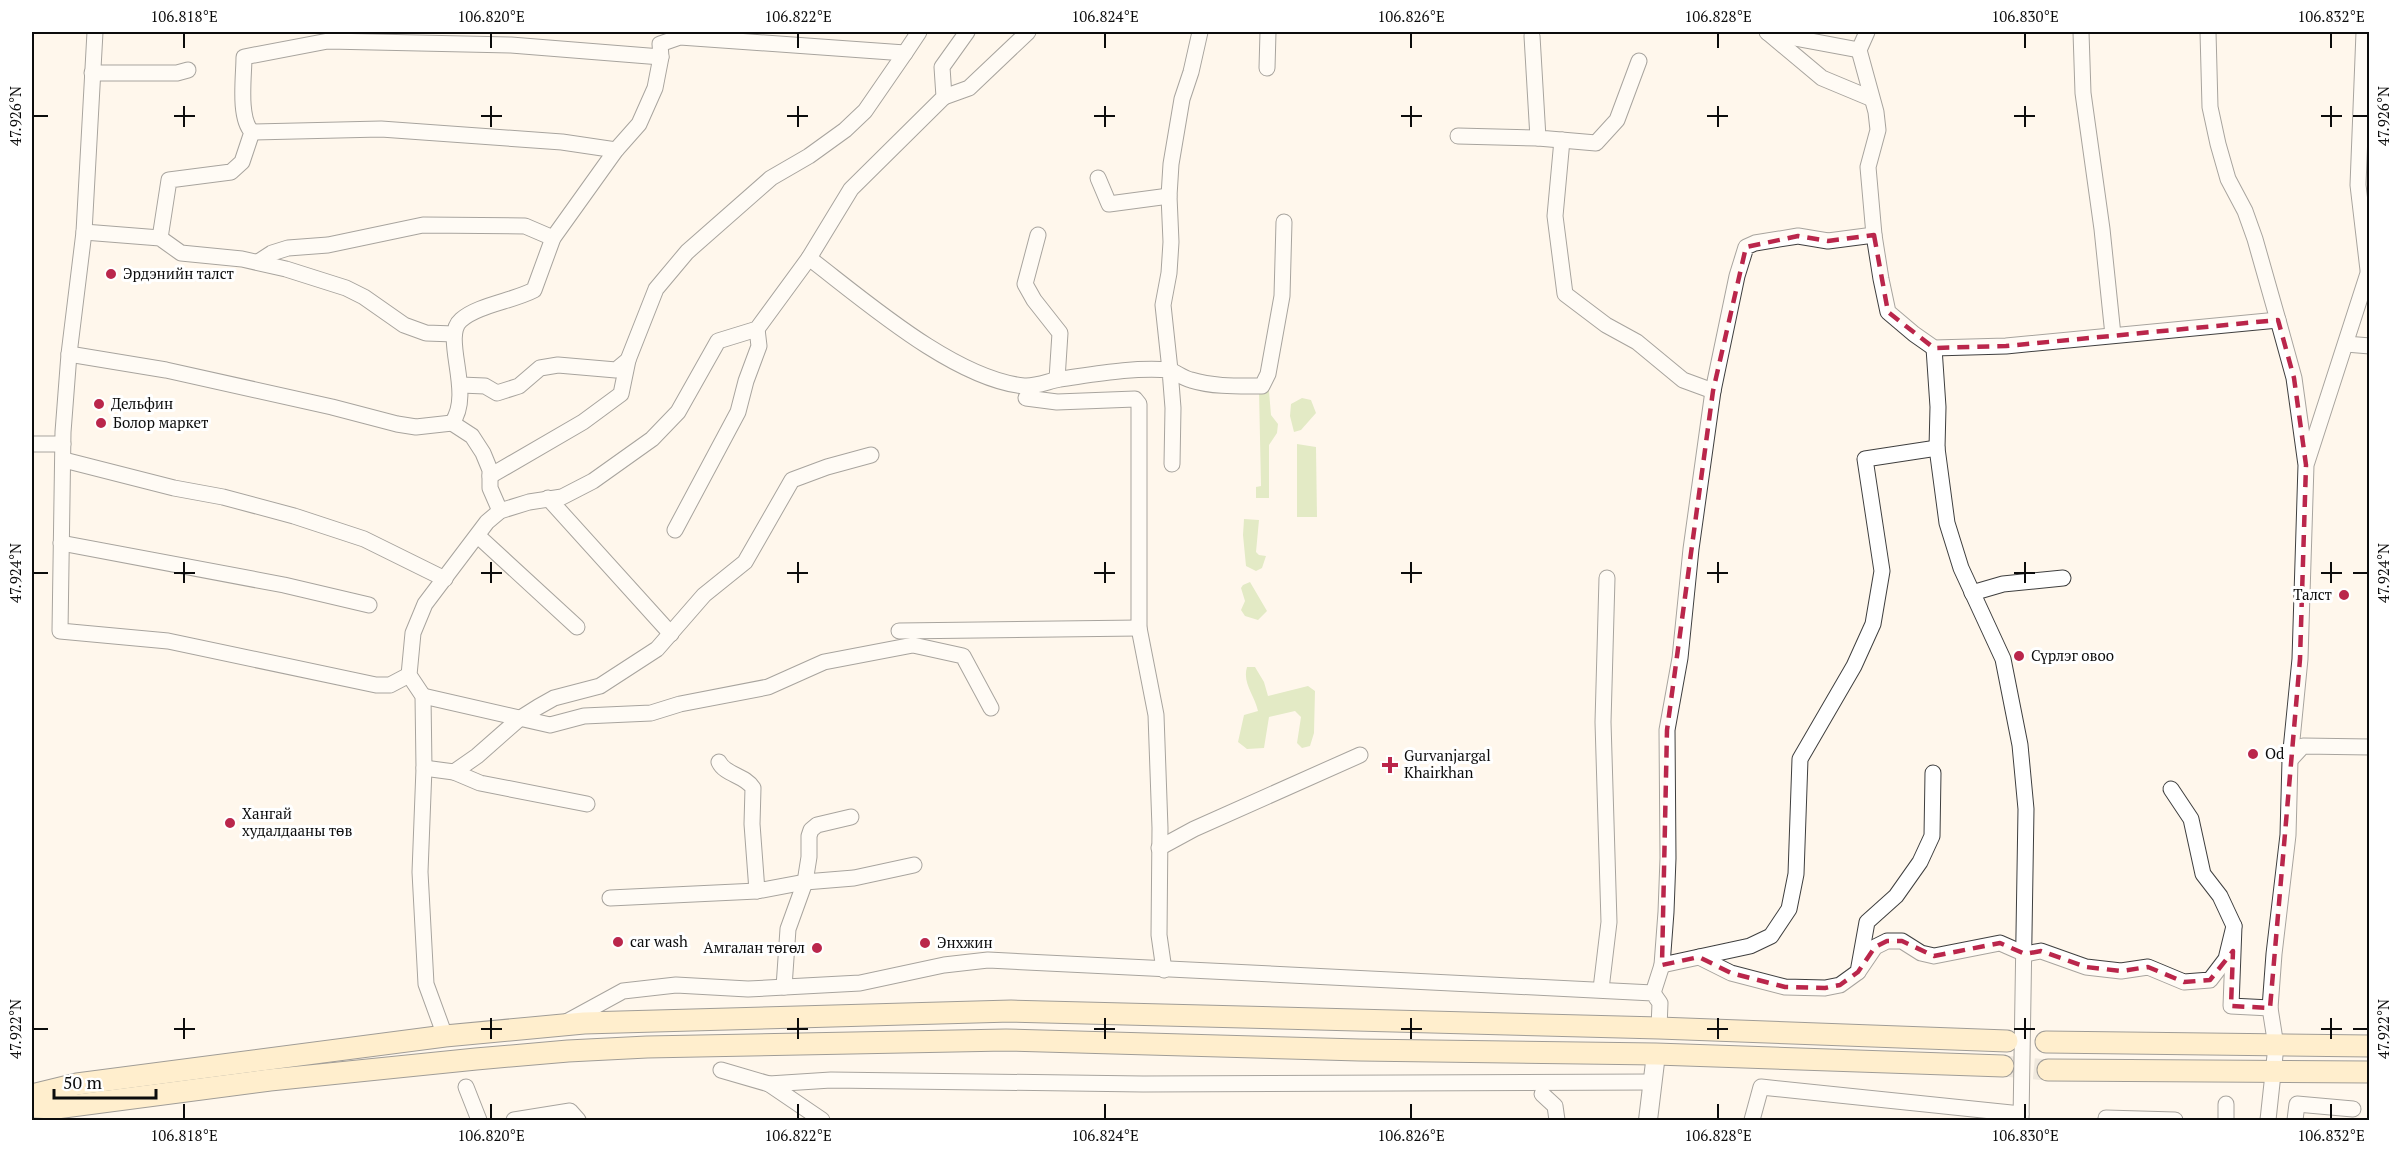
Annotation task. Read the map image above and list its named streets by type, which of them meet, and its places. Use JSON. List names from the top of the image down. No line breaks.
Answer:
{"places":{"other":["Эрдэнийн талст","Дельфин","Болор маркет","Талст","Сүрлэг овоо","Od","Хангай худалдааны төв","car wash","Энхжин","Амгалан төгөл"],"health":["Gurvanjargal Khairkhan"]},"scale_bar":"50 m","coordinates":["106.818°E","106.820°E","106.822°E","106.824°E","106.826°E","106.828°E","106.830°E","106.832°E","47.926°N","47.924°N","47.922°N"]}
